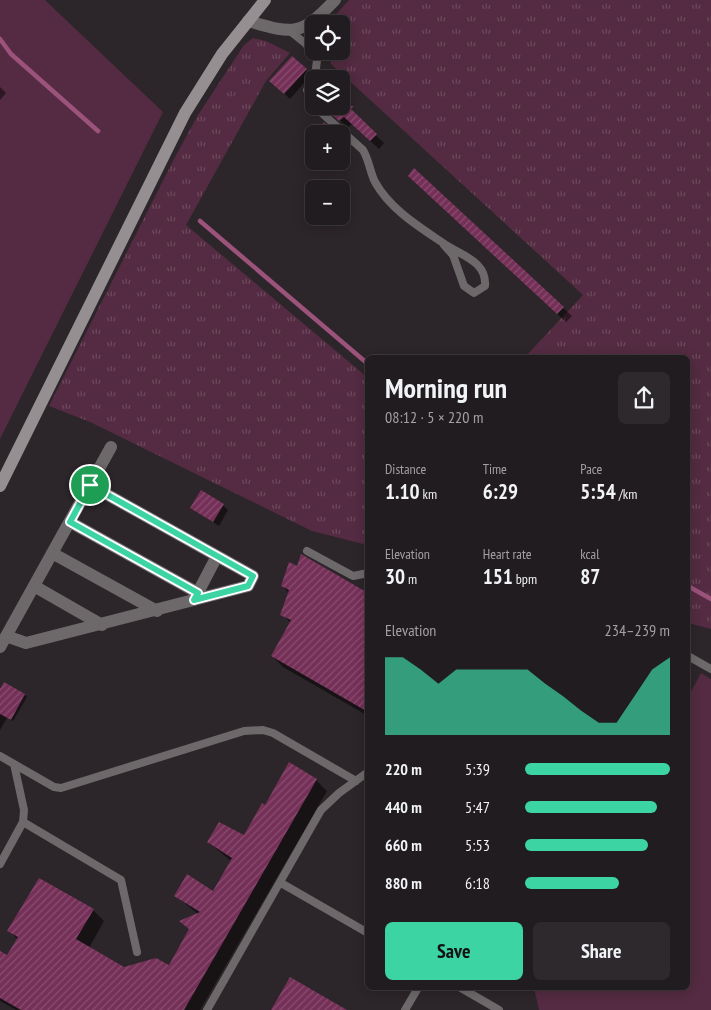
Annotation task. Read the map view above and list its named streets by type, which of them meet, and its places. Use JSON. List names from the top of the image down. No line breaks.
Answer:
{"page":{"map_buttons":["+","−"],"heading":["Morning run","08:12 · 5 × 220 m"],"stats":[["Distance","1.10 km"],["Time","6:29"],["Pace","5:54 /km"],["Elevation","30 m"],["Heart rate","151 bpm"],["kcal","87"]],"chart":["Elevation","234–239 m"],"list":[{"name":"220 m","note":"5:39"},{"name":"440 m","note":"5:47"},{"name":"660 m","note":"5:53"},{"name":"880 m","note":"6:18"}],"buttons":["Save","Share"]}}
